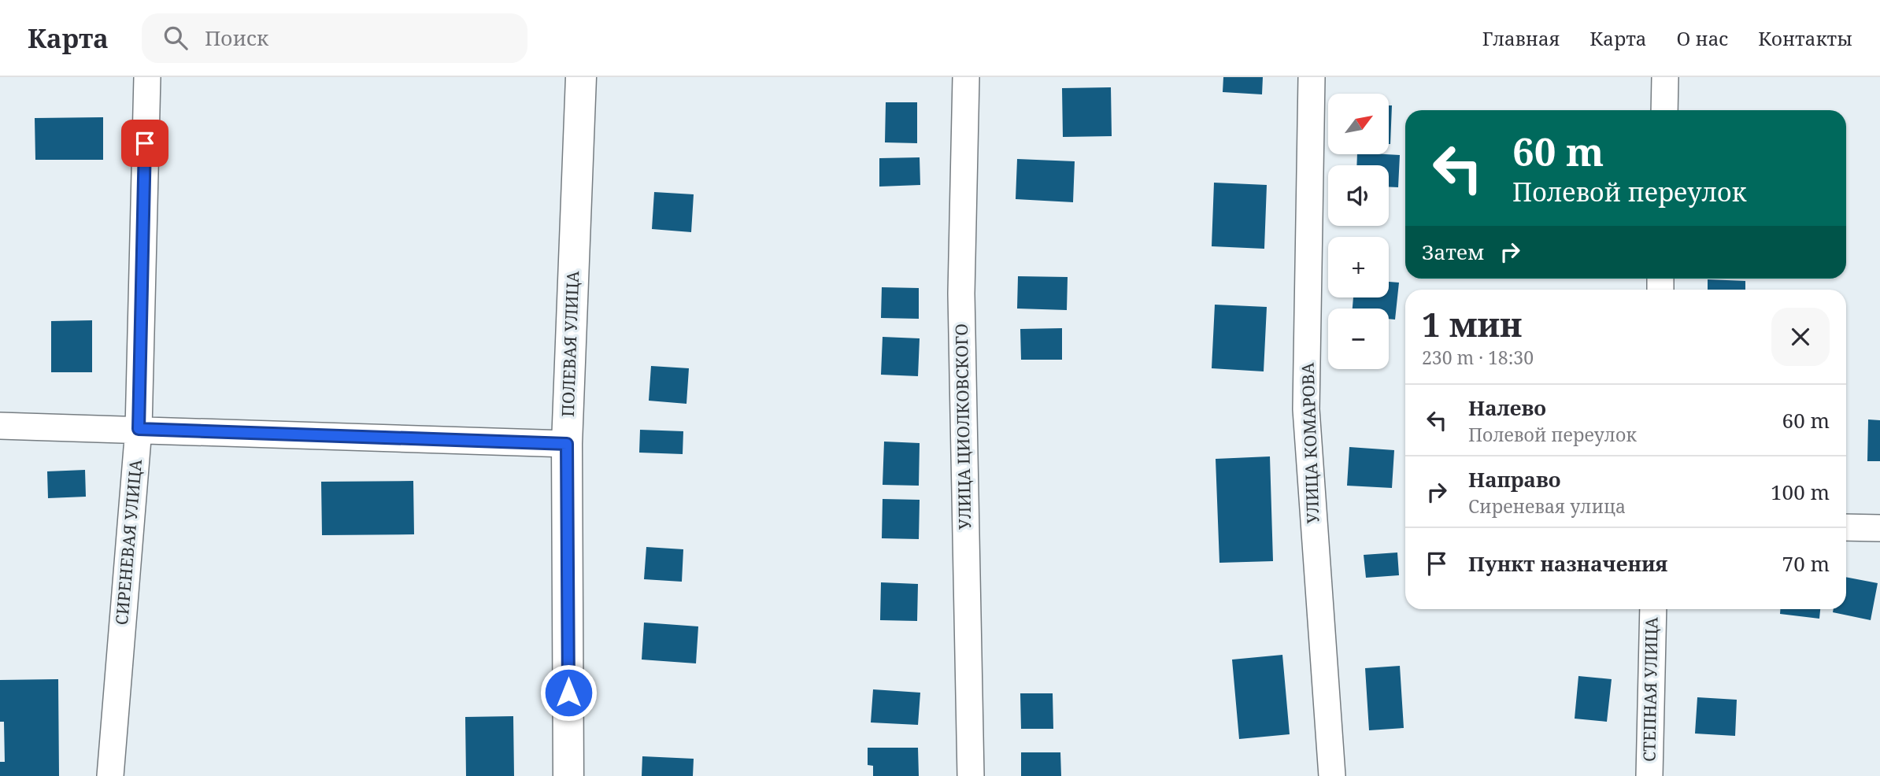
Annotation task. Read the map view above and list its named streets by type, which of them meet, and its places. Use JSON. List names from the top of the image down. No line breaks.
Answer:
{"streets":{"street":["ПОЛЕВАЯ УЛИЦА","УЛИЦА ЦИОЛКОВСКОГО","УЛИЦА КОМАРОВА","СИРЕНЕВАЯ УЛИЦА","СТЕПНАЯ УЛИЦА"]},"north":"top right","page":{"header":"Карта","search":"Поиск","nav":["Главная","Карта","О нас","Контакты"],"map_buttons":["+","−"],"turn":["60 m","Полевой переулок"],"then":"Затем","heading":["1 мин","230 m · 18:30"],"list":[{"name":"Налево","note":"Полевой переулок","value":"60 m"},{"name":"Направо","note":"Сиреневая улица","value":"100 m"},{"name":"Пункт назначения","value":"70 m"}]}}
